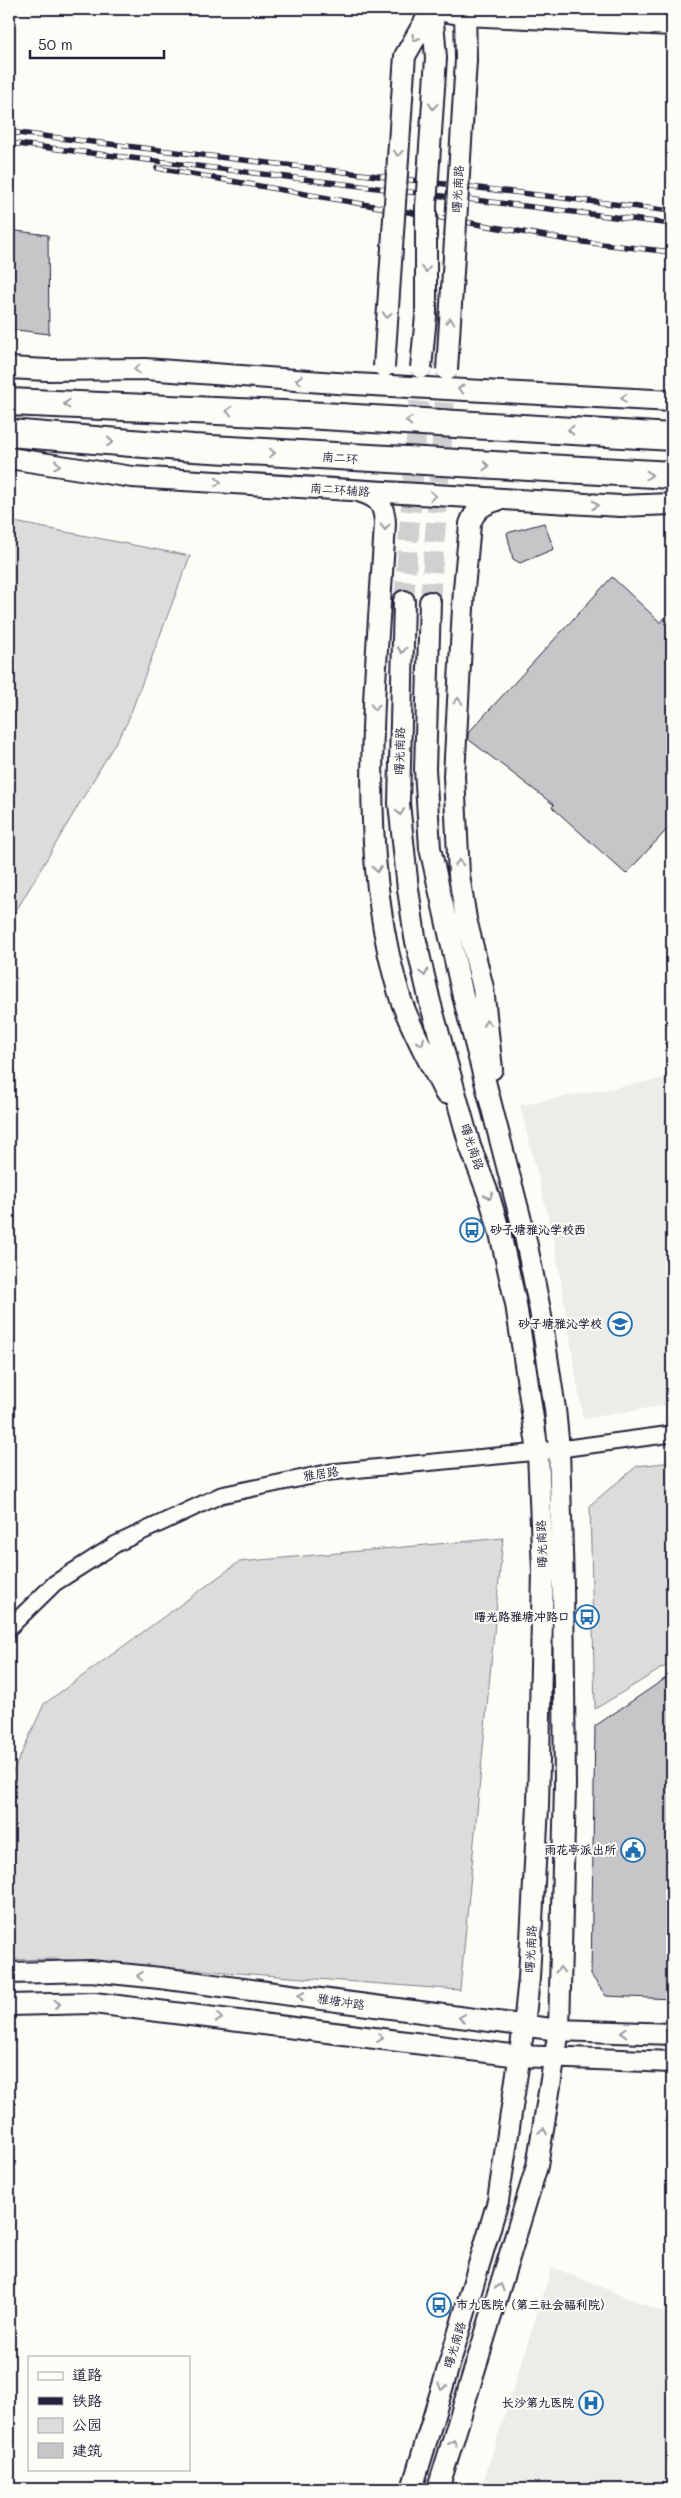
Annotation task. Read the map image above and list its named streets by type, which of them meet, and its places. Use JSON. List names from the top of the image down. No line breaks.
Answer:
{"streets":{"highway":["南二环"],"main road":["曙光南路","南二环辅路","雅塘冲路"],"street":["雅居路"]},"crossings":[["曙光南路","雅居路"],["曙光南路","雅塘冲路"]],"places":{"bus stop":["砂子塘雅沁学校西","曙光路雅塘冲路口","市九医院（第三社会福利院）"],"school or university":["砂子塘雅沁学校"],"public building":["雨花亭派出所"],"hospital":["长沙第九医院"]},"legend":["道路","铁路","公园","建筑"],"scale_bar":"50 m"}
